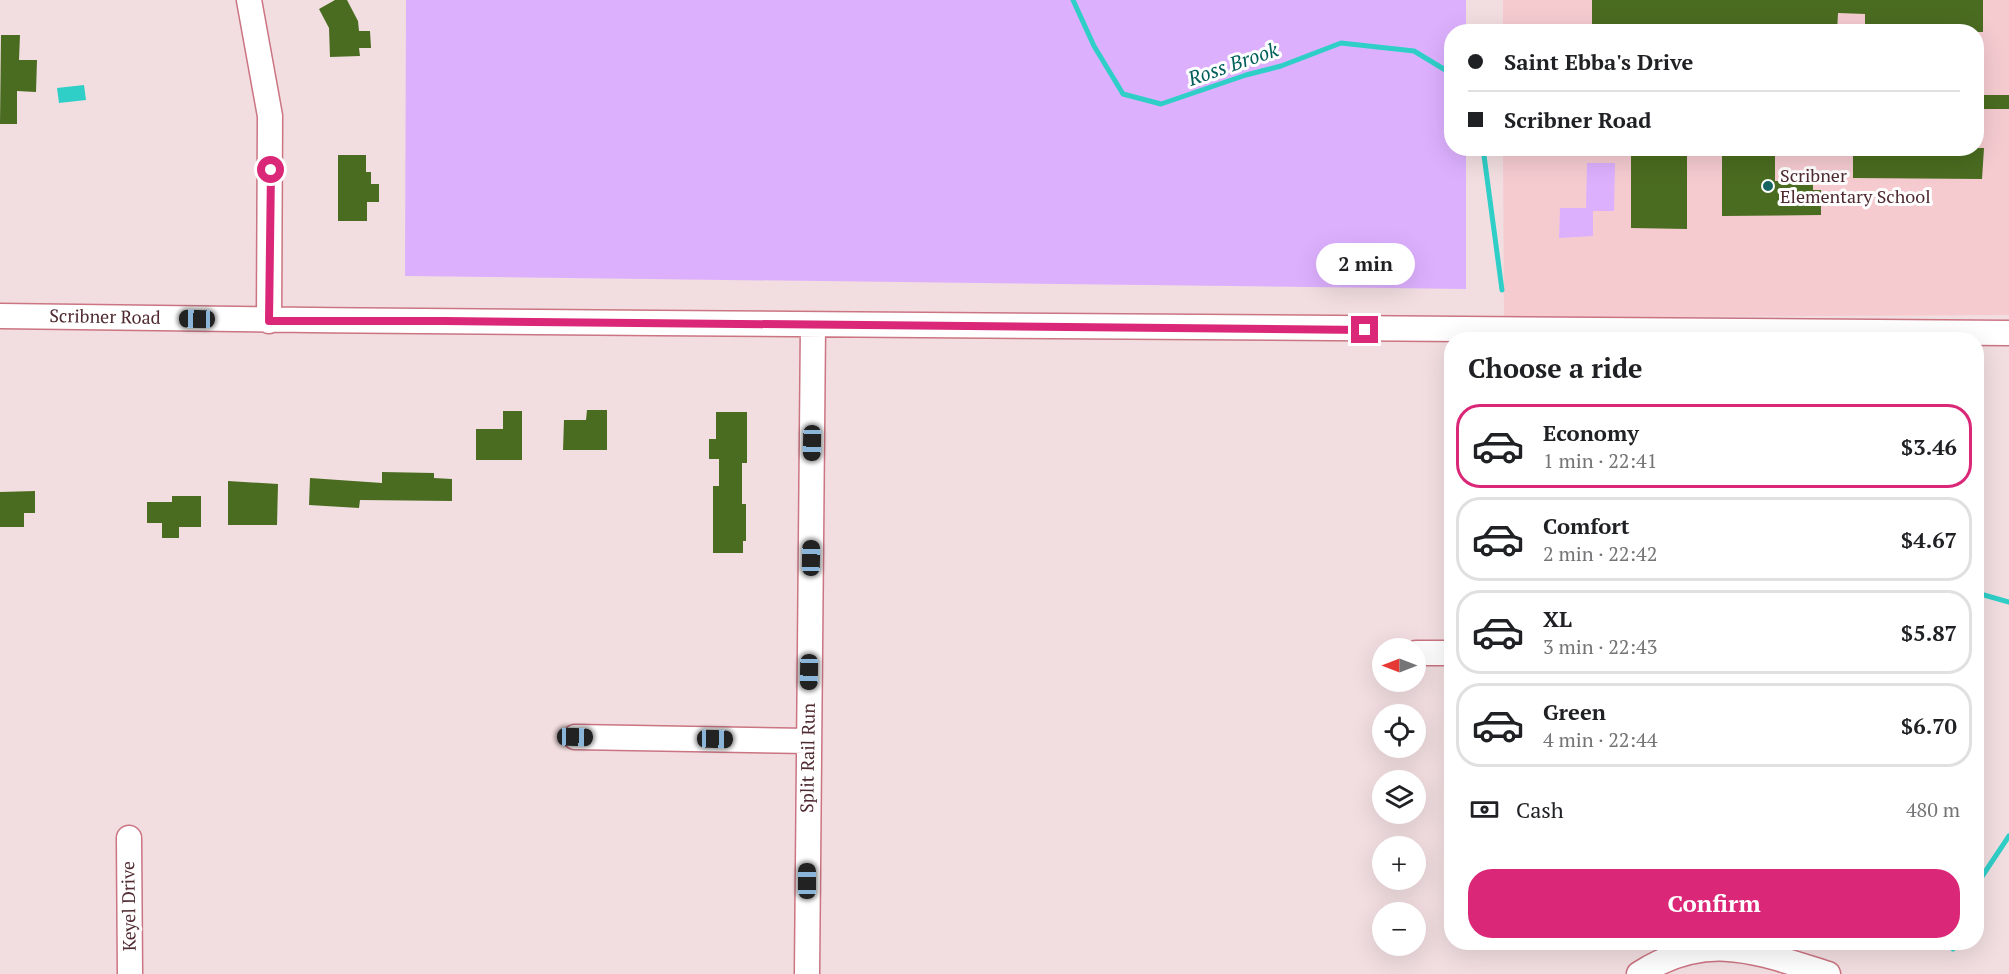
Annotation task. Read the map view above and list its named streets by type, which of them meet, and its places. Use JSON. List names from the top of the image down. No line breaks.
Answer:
{"streets":{"street":["Scribner Road","Split Rail Run","Keyel Drive"]},"crossings":[["Scribner Road","Split Rail Run"]],"water":["Ross Brook"],"places":["Scribner Elementary School"],"north":"left","page":{"banner":["Saint Ebba's Drive","Scribner Road"],"bubble":"2 min","heading":"Choose a ride","list":[{"name":"Economy","note":"1 min · 22:41","value":"$3.46"},{"name":"Comfort","note":"2 min · 22:42","value":"$4.67"},{"name":"XL","note":"3 min · 22:43","value":"$5.87"},{"name":"Green","note":"4 min · 22:44","value":"$6.70"}],"map_buttons":["+","−"],"pay":["Cash","480 m"],"buttons":"Confirm"}}
